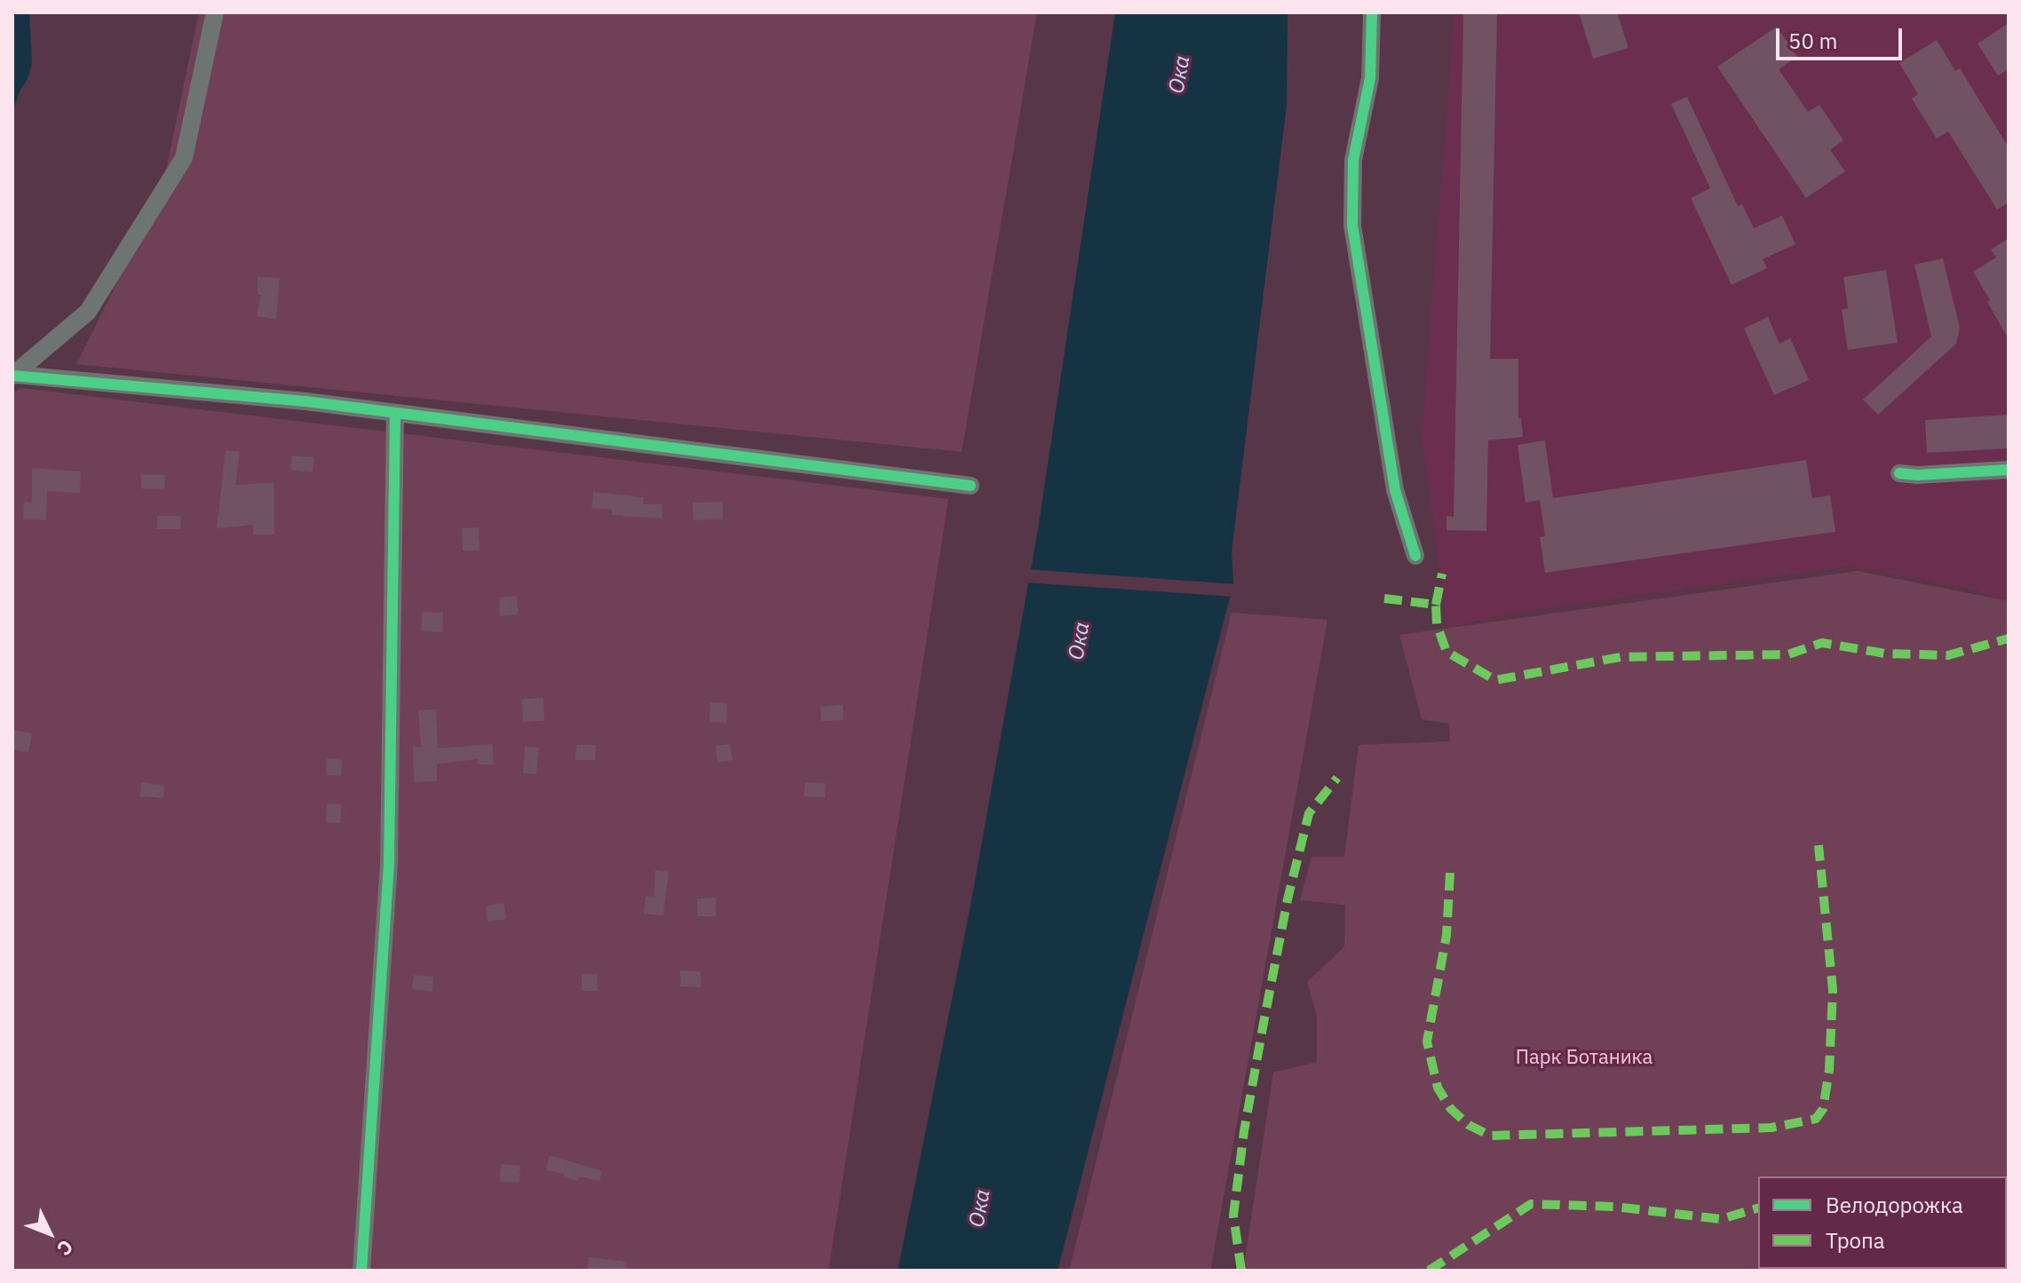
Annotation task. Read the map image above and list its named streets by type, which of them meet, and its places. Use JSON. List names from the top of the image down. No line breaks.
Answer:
{"water":["Ока"],"parks":["Парк Ботаника"],"legend":["Велодорожка","Тропа"],"scale_bar":"50 m","north":"bottom right"}
